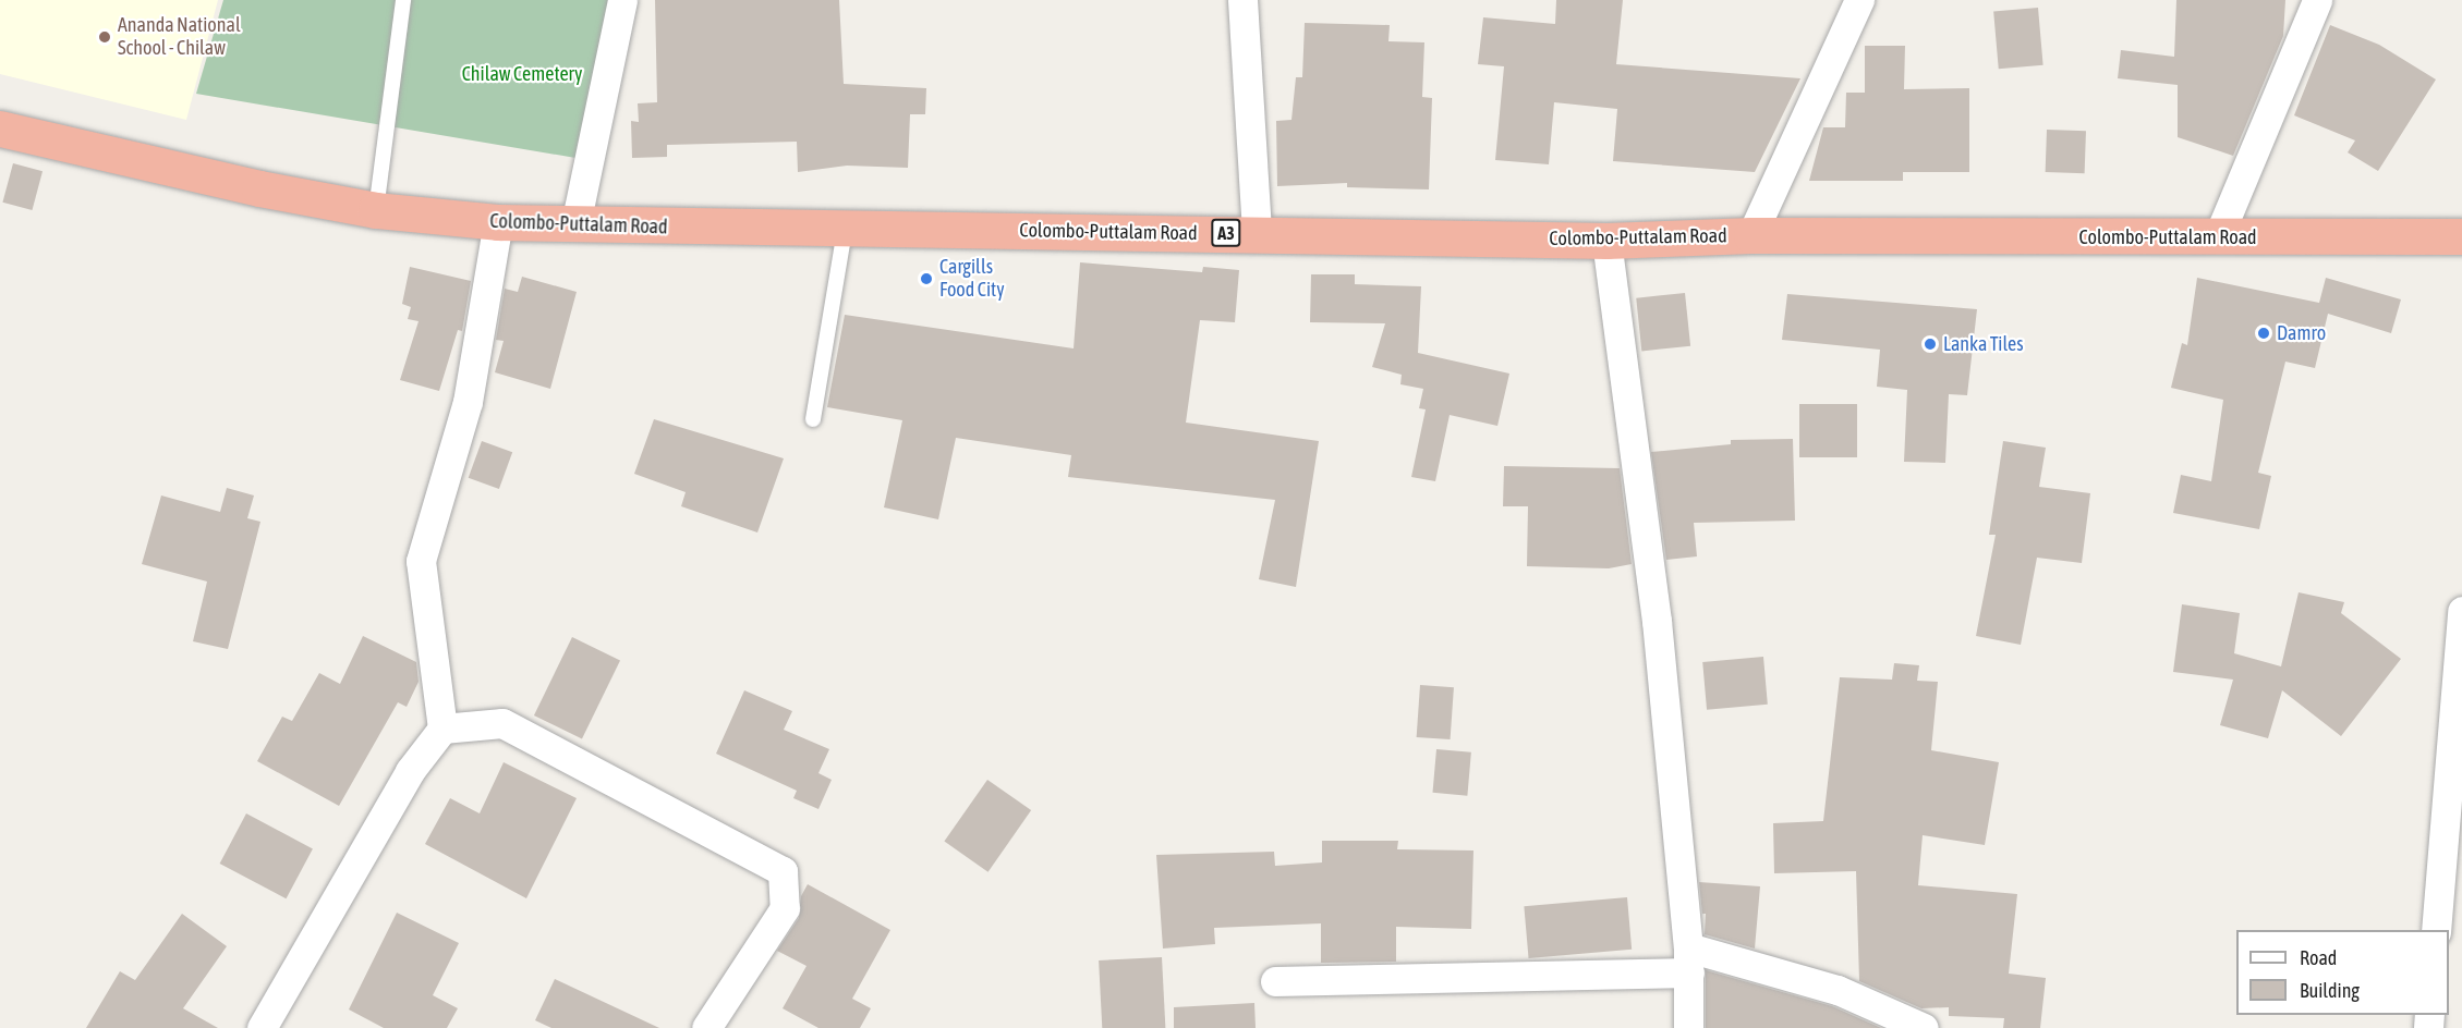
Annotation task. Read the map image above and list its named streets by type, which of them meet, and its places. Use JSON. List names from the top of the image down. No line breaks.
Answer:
{"streets":{"highway":["Colombo-Puttalam Road","A3"]},"parks":["Chilaw Cemetery"],"places":["Ananda National School - Chilaw","Cargills Food City","Damro","Lanka Tiles"],"legend":["Road","Building"]}
